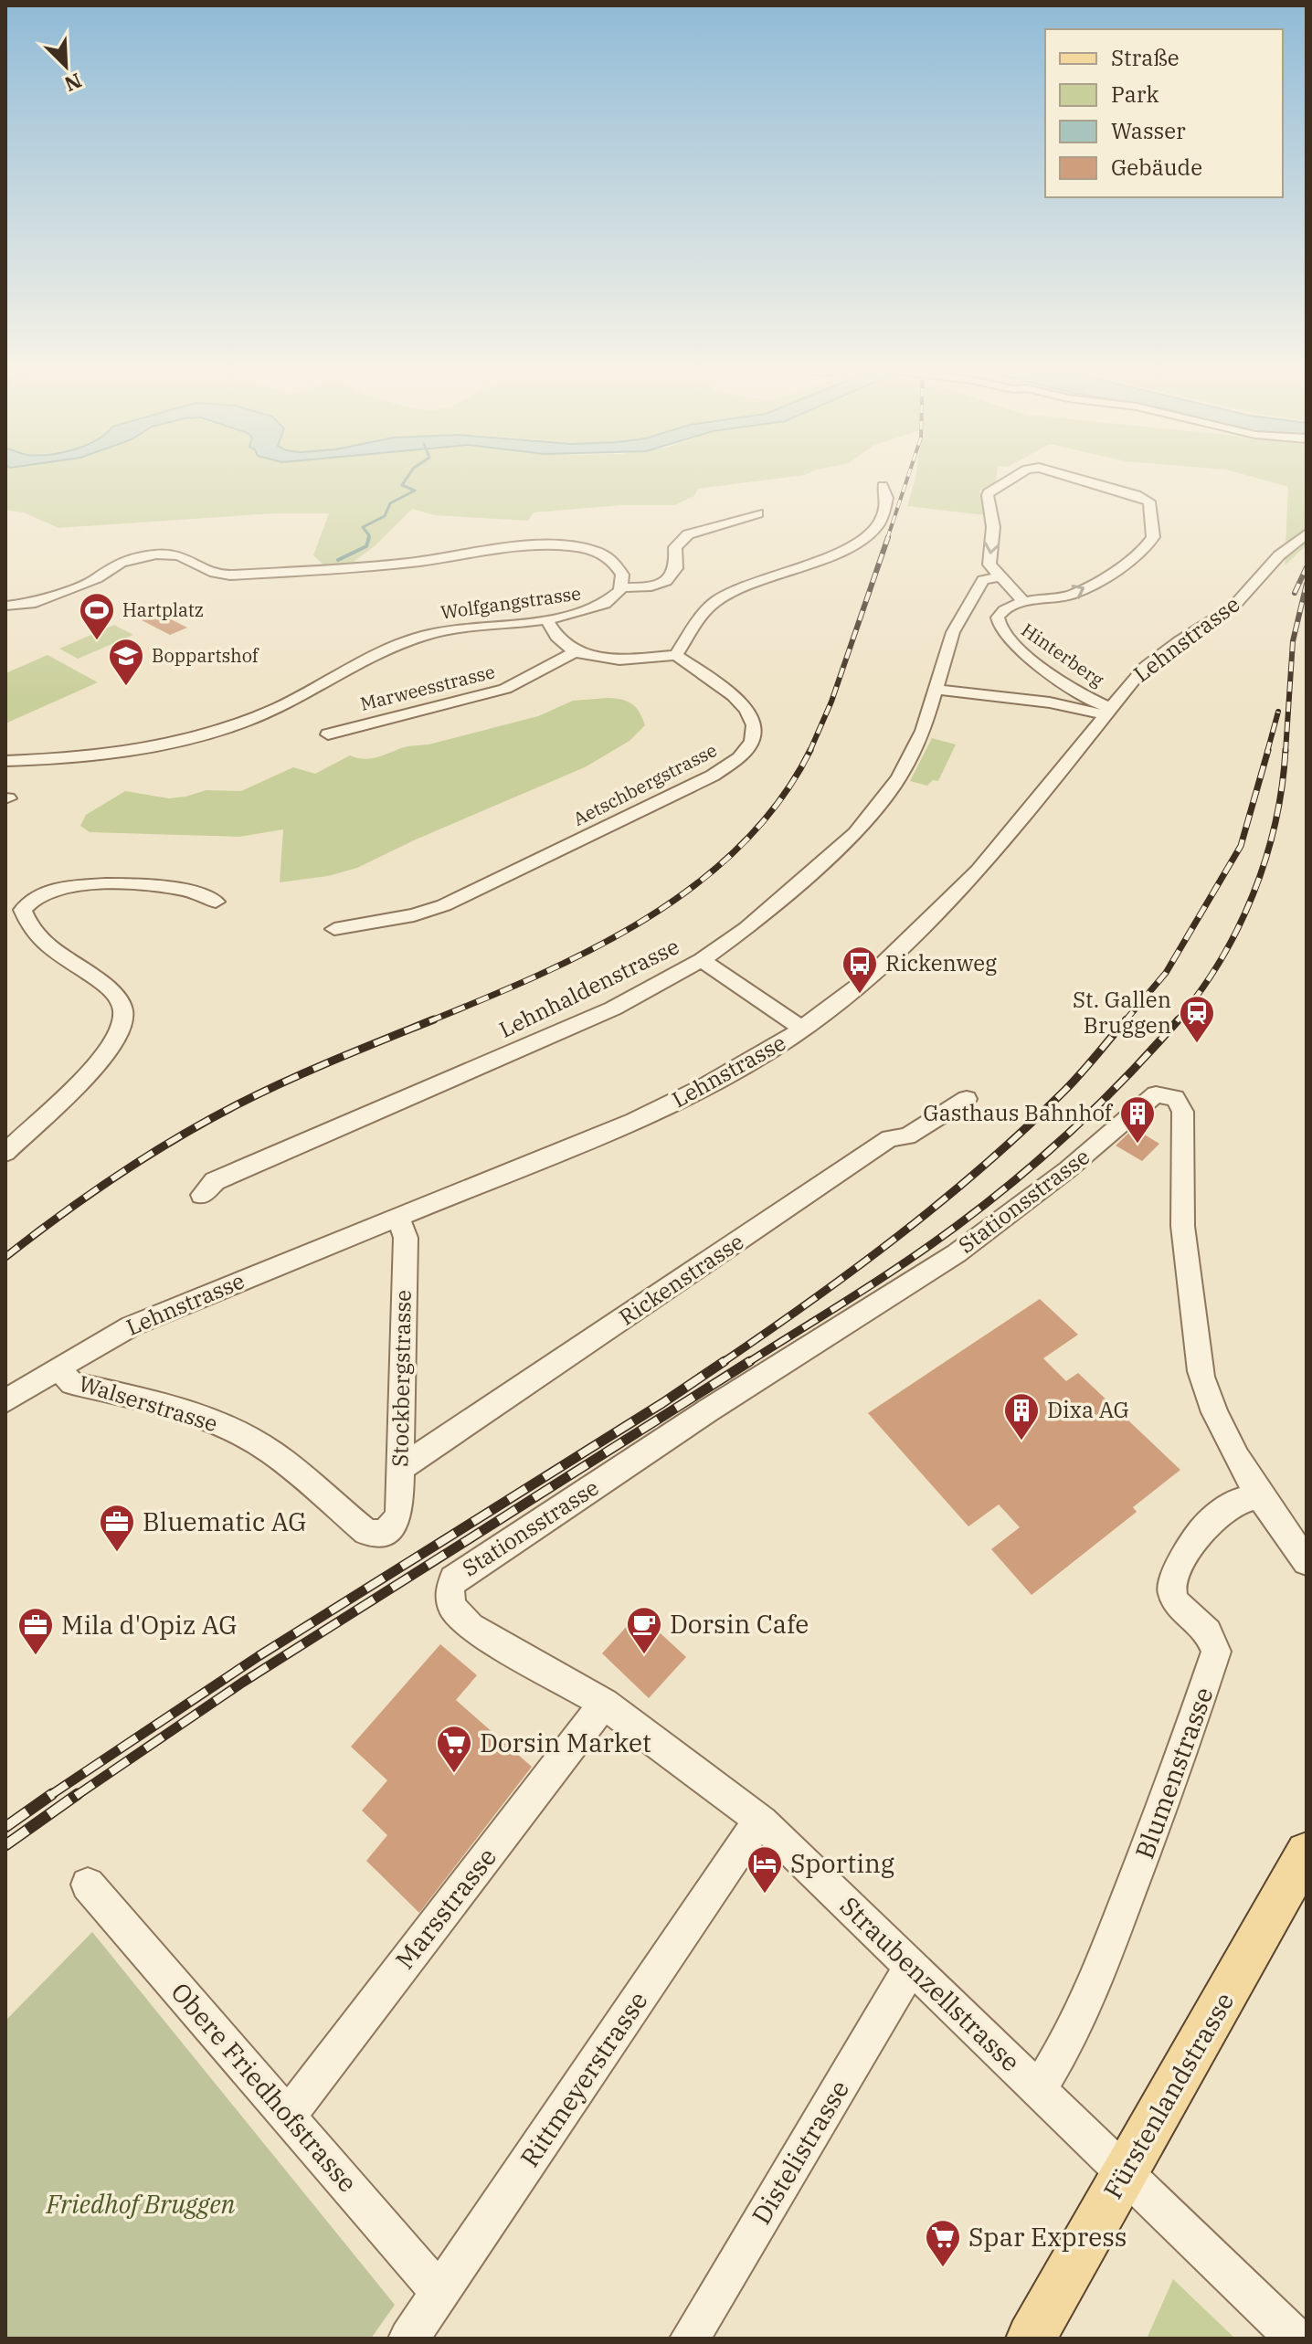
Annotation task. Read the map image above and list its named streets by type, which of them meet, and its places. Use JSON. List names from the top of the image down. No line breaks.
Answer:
{"streets":{"main road":["Fürstenlandstrasse"],"street":["Wolfgangstrasse","Lehnstrasse","Hinterberg","Marweesstrasse","Aetschbergstrasse","Lehnhaldenstrasse","Stationsstrasse","Rickenstrasse","Stockbergstrasse","Walserstrasse","Blumenstrasse","Marsstrasse","Straubenzellstrasse","Rittmeyerstrasse","Obere Friedhofstrasse","Distelistrasse"]},"crossings":[["Lehnstrasse","Hinterberg"],["Lehnstrasse","Stockbergstrasse"],["Lehnstrasse","Walserstrasse"],["Hinterberg","Lehnhaldenstrasse"],["Stationsstrasse","Blumenstrasse"],["Stationsstrasse","Straubenzellstrasse"],["Rickenstrasse","Stockbergstrasse"],["Stockbergstrasse","Walserstrasse"],["Blumenstrasse","Straubenzellstrasse"],["Marsstrasse","Straubenzellstrasse"],["Marsstrasse","Obere Friedhofstrasse"],["Straubenzellstrasse","Rittmeyerstrasse"],["Straubenzellstrasse","Fürstenlandstrasse"],["Straubenzellstrasse","Distelistrasse"],["Rittmeyerstrasse","Obere Friedhofstrasse"]],"parks":["Friedhof Bruggen"],"places":{"sports":["Hartplatz"],"school or university":["Boppartshof"],"bus stop":["Rickenweg"],"station":["St. Gallen Bruggen"],"building":["Gasthaus Bahnhof","Dixa AG"],"office":["Bluematic AG","Mila d'Opiz AG"],"cafe":["Dorsin Cafe"],"supermarket":["Dorsin Market","Spar Express"],"hotel":["Sporting"]},"legend":["Straße","Park","Wasser","Gebäude"],"north":"bottom right"}
